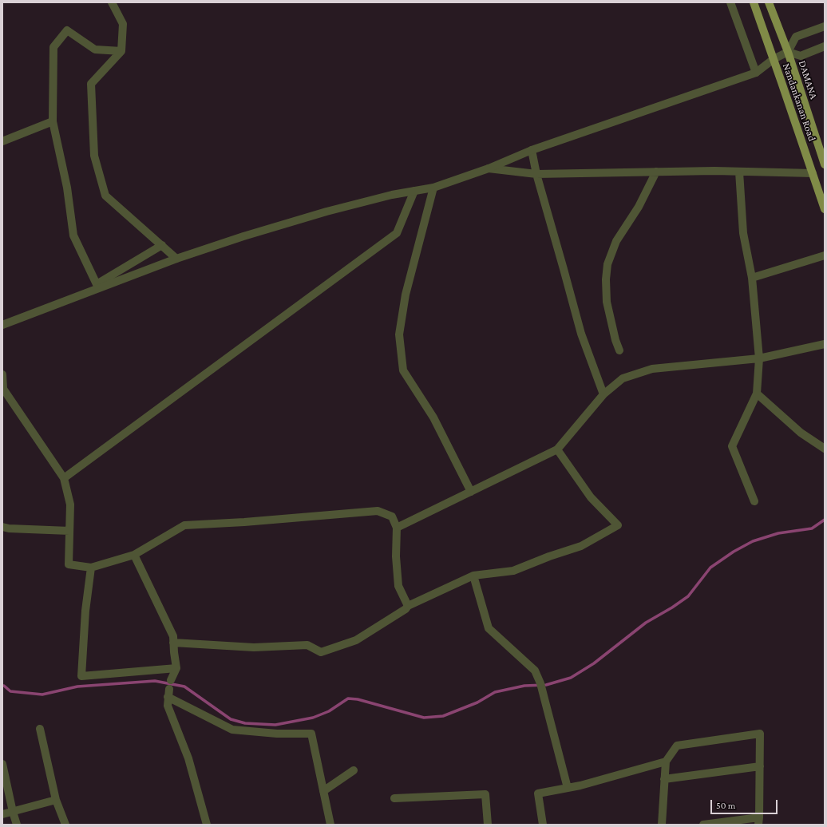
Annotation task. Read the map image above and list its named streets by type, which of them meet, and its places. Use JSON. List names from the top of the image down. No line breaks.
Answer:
{"streets":{"main road":["DAMANA","Nandankanan Road"]},"scale_bar":"50 m"}
